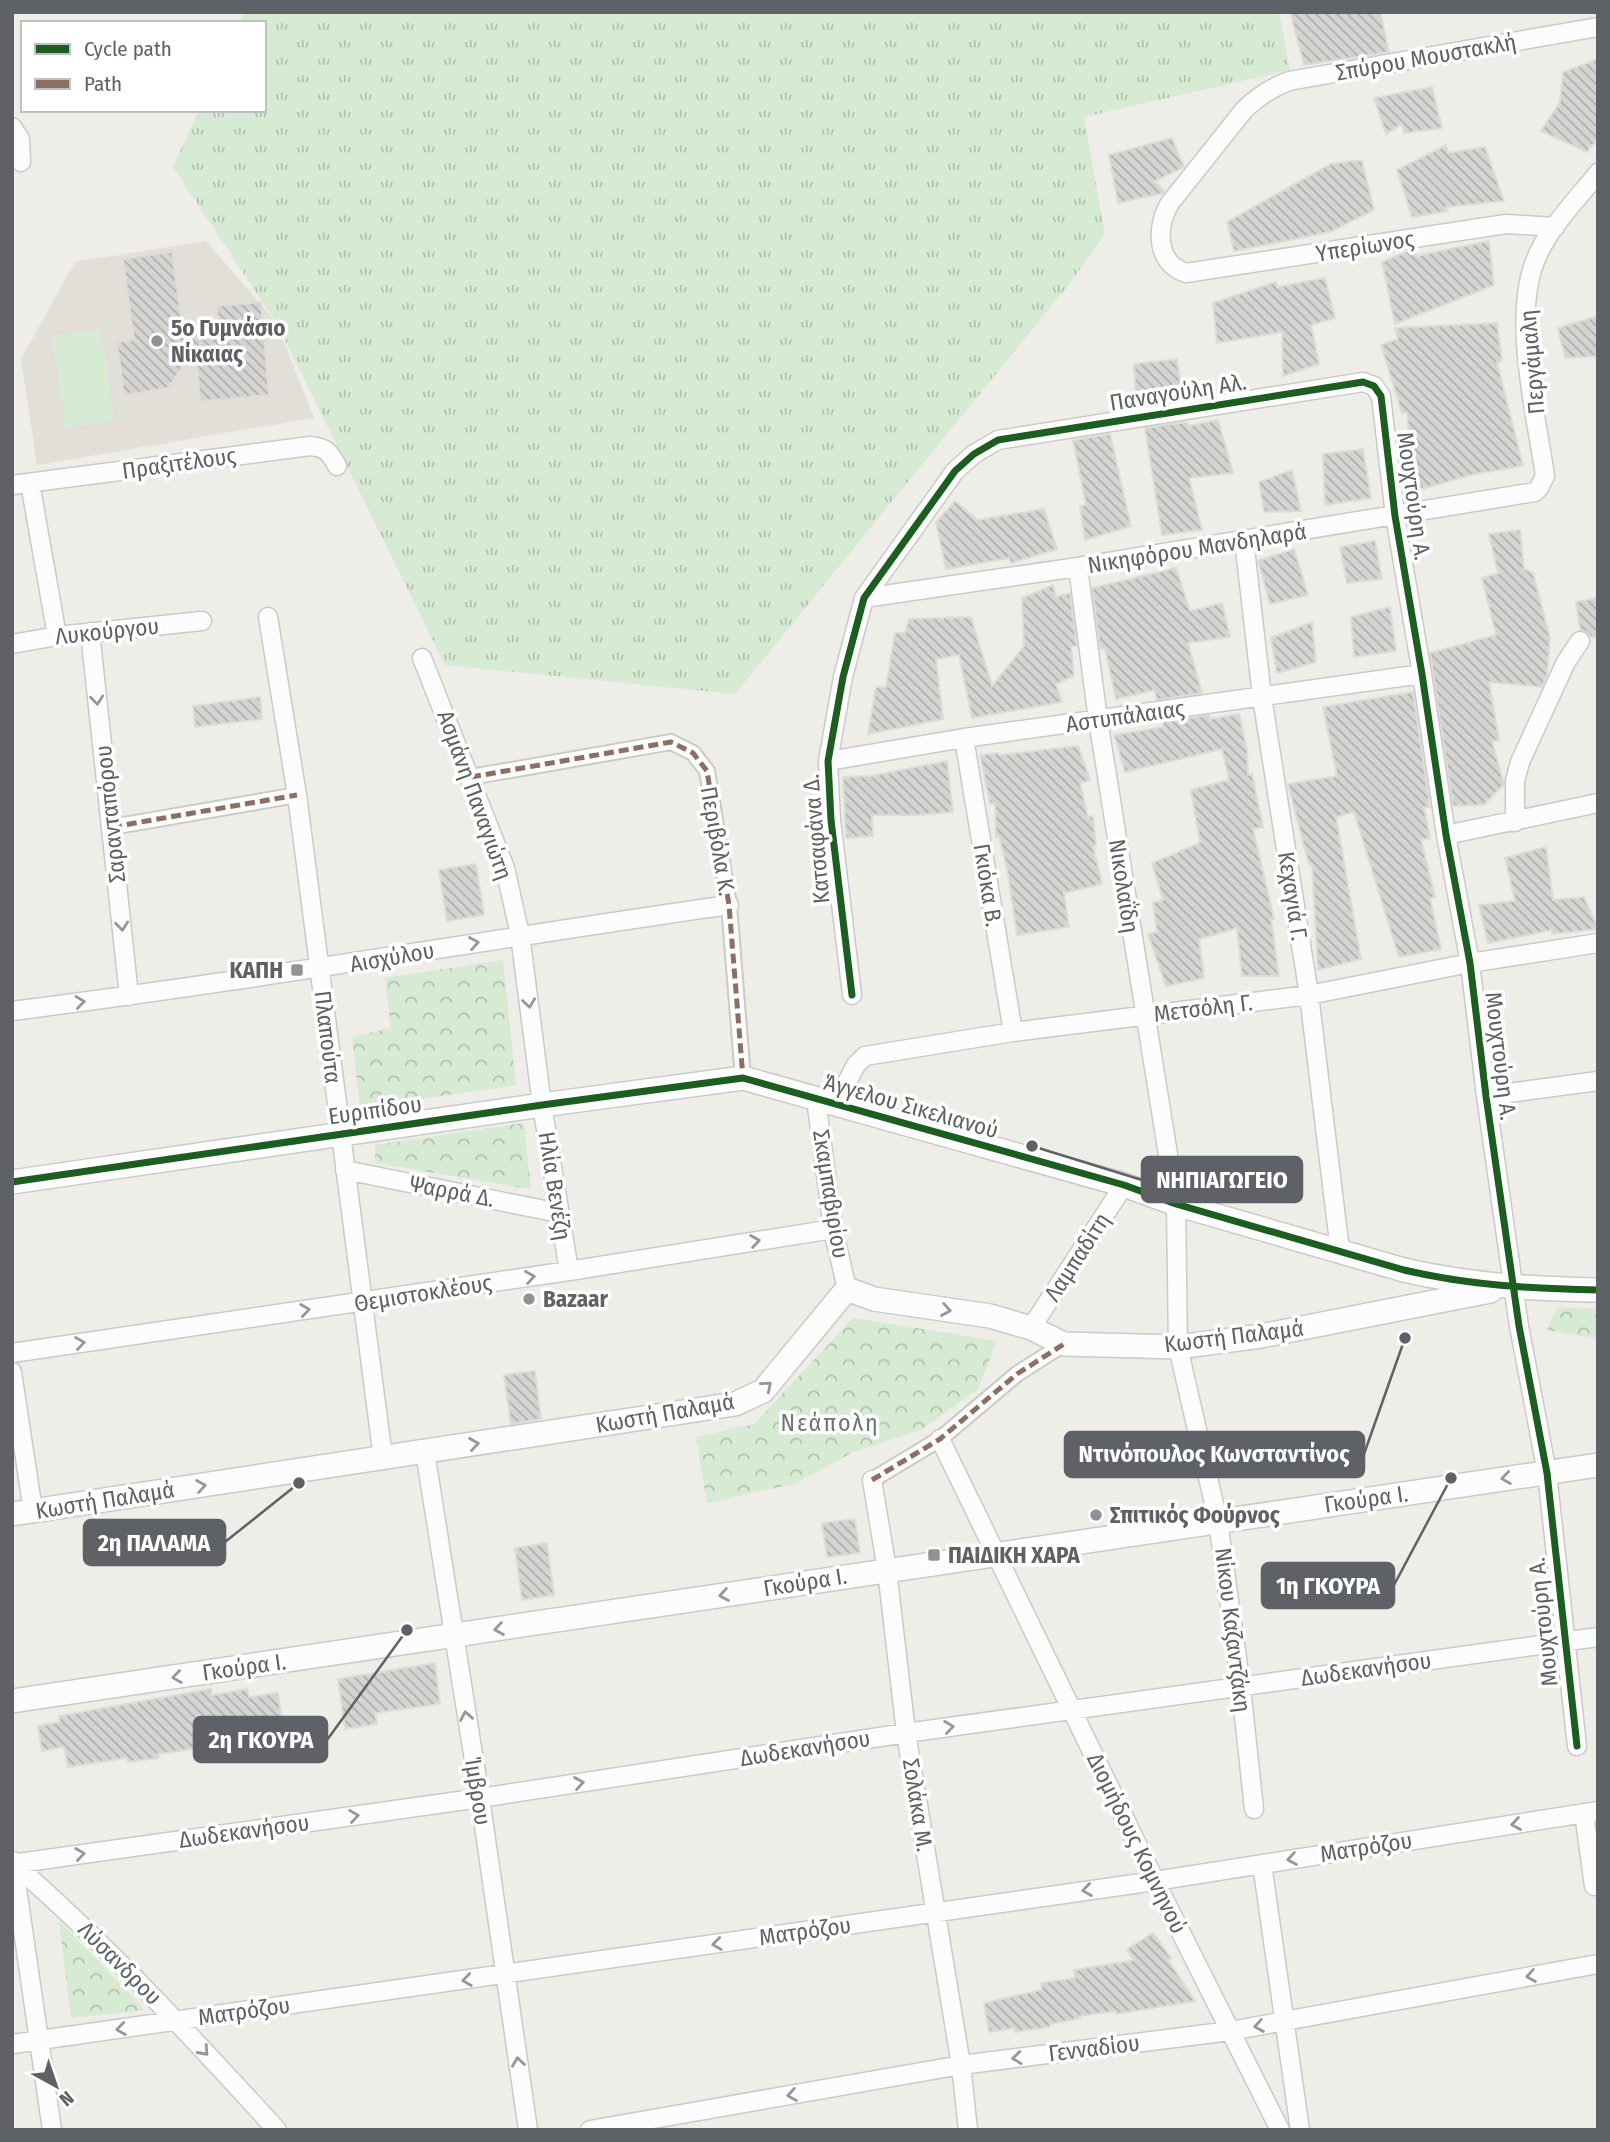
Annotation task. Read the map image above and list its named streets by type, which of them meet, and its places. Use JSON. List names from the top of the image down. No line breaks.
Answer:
{"streets":{"street":["Σπύρου Μουστακλή","Υπερίωνος","Περγάμαλη","Παναγούλη Αλ.","Πραξιτέλους","Μουχτούρη Α.","Νικηφόρου Μανδηλαρά","Λυκούργου","Αστυπάλαιας","Ασμάνη Παναγιώτη","Σαρανταπόρου","Κατσαφάνα Δ.","Περιβόλα Κ.","Γκιόκα Β.","Νικολαΐδη","Κεχαγιά Γ.","Αισχύλου","Μετσόλη Γ.","Πλαπούτα","Άγγελου Σικελιανού","Ευριπίδου","Ηλία Βενέζη","Ψαρρά Δ.","Σκαμπαβιρίου","Λαμπαδίτη","Θεμιστοκλέους","Κωστή Παλαμά","Γκούρα Ι.","Νίκου Καζαντζάκη","Δωδεκανήσου","Ίμβρου","Σολάκα Μ.","Διομήδους Κομνηνού","Ματρόζου","Λύσανδρου","Γενναδίου"]},"crossings":[["Σπύρου Μουστακλή","Υπερίωνος"],["Υπερίωνος","Περγάμαλη"],["Περγάμαλη","Νικηφόρου Μανδηλαρά"],["Παναγούλη Αλ.","Μουχτούρη Α."],["Παναγούλη Αλ.","Κατσαφάνα Δ."],["Μουχτούρη Α.","Νικηφόρου Μανδηλαρά"],["Μουχτούρη Α.","Αστυπάλαιας"],["Μουχτούρη Α.","Μετσόλη Γ."],["Μουχτούρη Α.","Άγγελου Σικελιανού"],["Μουχτούρη Α.","Κωστή Παλαμά"],["Μουχτούρη Α.","Γκούρα Ι."],["Μουχτούρη Α.","Δωδεκανήσου"],["Νικηφόρου Μανδηλαρά","Κατσαφάνα Δ."],["Νικηφόρου Μανδηλαρά","Νικολαΐδη"],["Νικηφόρου Μανδηλαρά","Κεχαγιά Γ."],["Λυκούργου","Σαρανταπόρου"],["Αστυπάλαιας","Κατσαφάνα Δ."],["Αστυπάλαιας","Γκιόκα Β."],["Αστυπάλαιας","Νικολαΐδη"],["Αστυπάλαιας","Κεχαγιά Γ."],["Ασμάνη Παναγιώτη","Περιβόλα Κ."],["Ασμάνη Παναγιώτη","Αισχύλου"],["Ασμάνη Παναγιώτη","Ηλία Βενέζη"],["Σαρανταπόρου","Αισχύλου"],["Περιβόλα Κ.","Αισχύλου"],["Περιβόλα Κ.","Άγγελου Σικελιανού"],["Περιβόλα Κ.","Ευριπίδου"],["Γκιόκα Β.","Μετσόλη Γ."],["Νικολαΐδη","Μετσόλη Γ."],["Νικολαΐδη","Άγγελου Σικελιανού"],["Νικολαΐδη","Νίκου Καζαντζάκη"],["Κεχαγιά Γ.","Μετσόλη Γ."],["Κεχαγιά Γ.","Άγγελου Σικελιανού"],["Αισχύλου","Πλαπούτα"],["Αισχύλου","Ηλία Βενέζη"],["Μετσόλη Γ.","Άγγελου Σικελιανού"],["Μετσόλη Γ.","Σκαμπαβιρίου"],["Πλαπούτα","Ευριπίδου"],["Πλαπούτα","Ψαρρά Δ."],["Πλαπούτα","Θεμιστοκλέους"],["Πλαπούτα","Κωστή Παλαμά"],["Άγγελου Σικελιανού","Ευριπίδου"],["Άγγελου Σικελιανού","Σκαμπαβιρίου"],["Άγγελου Σικελιανού","Λαμπαδίτη"],["Άγγελου Σικελιανού","Κωστή Παλαμά"],["Άγγελου Σικελιανού","Νίκου Καζαντζάκη"],["Ευριπίδου","Ηλία Βενέζη"],["Ηλία Βενέζη","Ψαρρά Δ."],["Ηλία Βενέζη","Θεμιστοκλέους"],["Σκαμπαβιρίου","Θεμιστοκλέους"],["Σκαμπαβιρίου","Κωστή Παλαμά"],["Λαμπαδίτη","Κωστή Παλαμά"],["Κωστή Παλαμά","Νίκου Καζαντζάκη"],["Κωστή Παλαμά","Ίμβρου"],["Γκούρα Ι.","Νίκου Καζαντζάκη"],["Γκούρα Ι.","Ίμβρου"],["Γκούρα Ι.","Σολάκα Μ."],["Γκούρα Ι.","Διομήδους Κομνηνού"],["Νίκου Καζαντζάκη","Δωδεκανήσου"],["Δωδεκανήσου","Ίμβρου"],["Δωδεκανήσου","Σολάκα Μ."],["Δωδεκανήσου","Διομήδους Κομνηνού"],["Δωδεκανήσου","Λύσανδρου"],["Ίμβρου","Ματρόζου"],["Σολάκα Μ.","Ματρόζου"],["Σολάκα Μ.","Γενναδίου"],["Διομήδους Κομνηνού","Ματρόζου"],["Διομήδους Κομνηνού","Γενναδίου"],["Ματρόζου","Λύσανδρου"]],"one_way":["Σαρανταπόρου","Αισχύλου","Ηλία Βενέζη","Θεμιστοκλέους","Κωστή Παλαμά","Γκούρα Ι.","Δωδεκανήσου","Ίμβρου","Ματρόζου","Λύσανδρου","Γενναδίου"],"districts":["Νεάπολη"],"places":{"other":["5o Γυμνάσιο Νίκαιας","ΝΗΠΙΑΓΩΓΕΙΟ","Bazaar","Ντινόπουλος Κωνσταντίνος","1η ΓΚΟΥΡΑ","2η ΠΑΛΑΜΑ","Σπιτικός Φούρνος","2η ΓΚΟΥΡΑ"],"transit":["ΚΑΠΗ","ΠΑΙΔΙΚΗ ΧΑΡΑ"]},"legend":["Cycle path","Path"],"north":"bottom right"}
